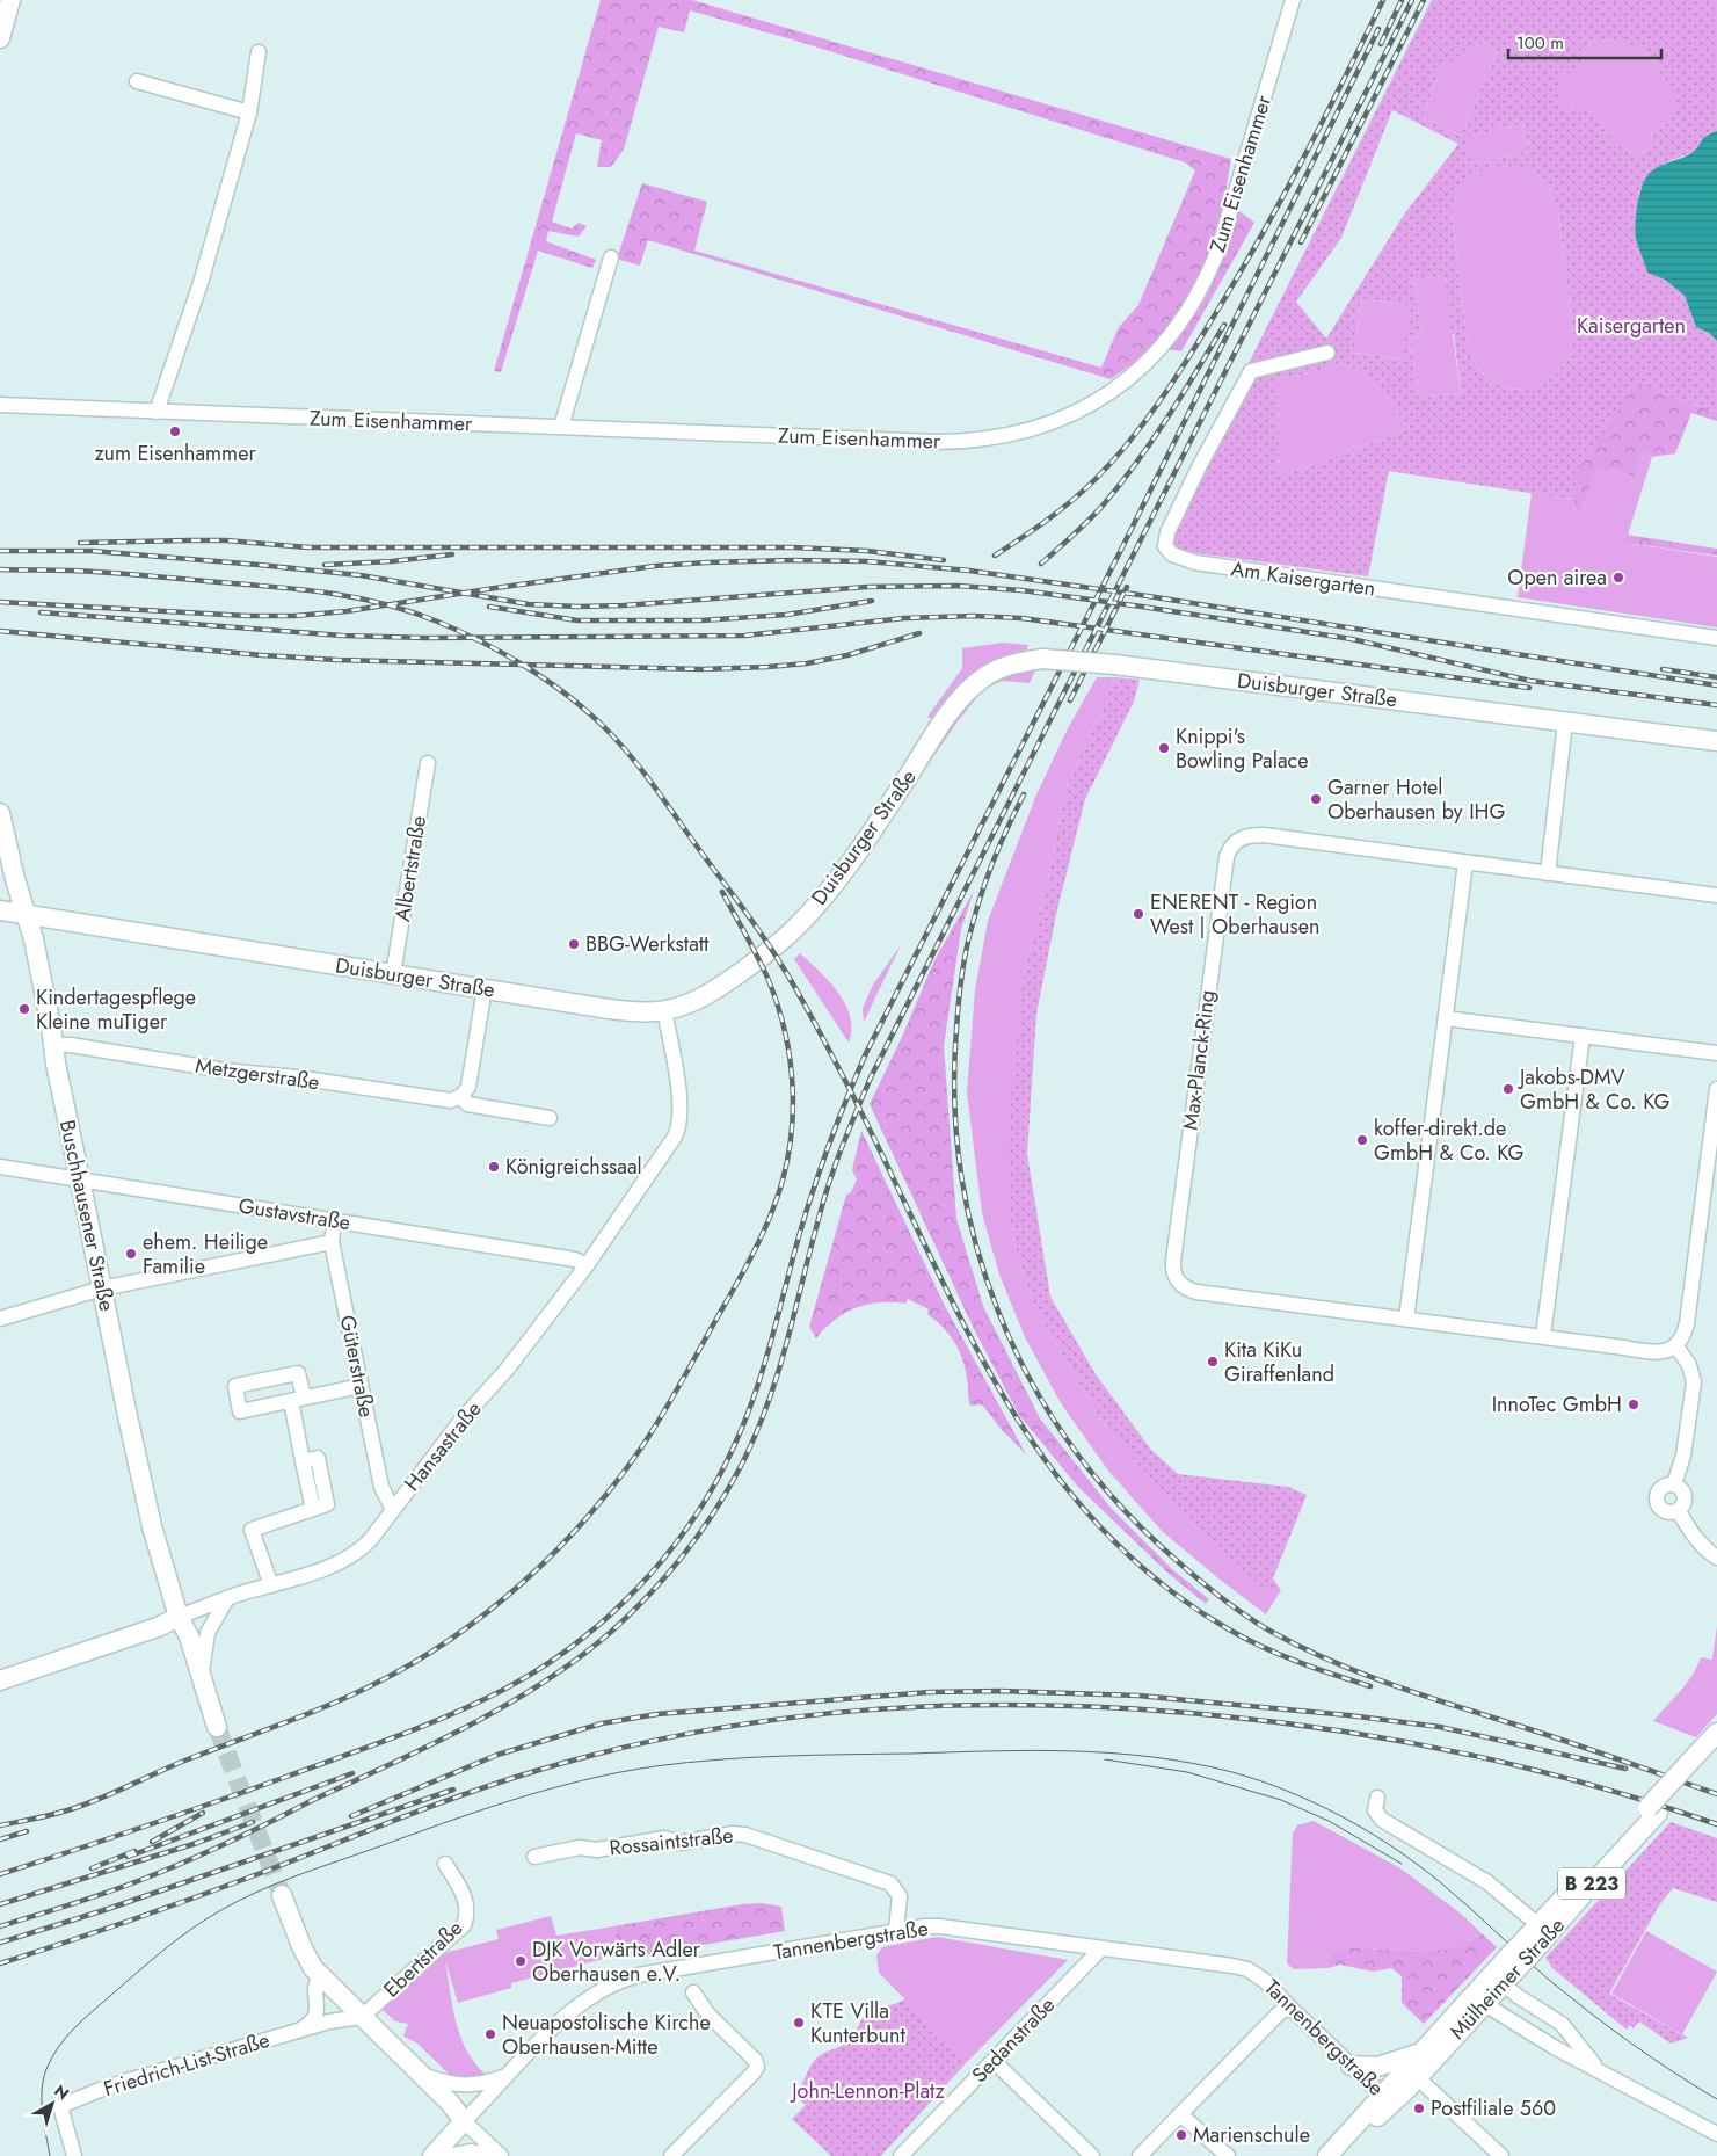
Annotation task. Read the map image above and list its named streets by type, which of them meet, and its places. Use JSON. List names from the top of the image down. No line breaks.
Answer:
{"streets":{"main road":["Duisburger Straße","Buschhausener Straße","Hansastraße","B 223","Tannenbergstraße","Mülheimer Straße"],"street":["Zum Eisenhammer","Am Kaisergarten","Albertstraße","Max-Planck-Ring","Metzgerstraße","Gustavstraße","Güterstraße","Rossaintstraße","Ebertstraße","Sedanstraße","Friedrich-List-Straße"]},"crossings":[["Duisburger Straße","Albertstraße"],["Duisburger Straße","Buschhausener Straße"],["Duisburger Straße","Hansastraße"],["Metzgerstraße","Buschhausener Straße"],["Gustavstraße","Buschhausener Straße"],["Gustavstraße","Güterstraße"],["Gustavstraße","Hansastraße"],["Buschhausener Straße","Hansastraße"],["Güterstraße","Hansastraße"],["Rossaintstraße","Tannenbergstraße"],["Tannenbergstraße","Mülheimer Straße"],["Tannenbergstraße","Sedanstraße"],["Ebertstraße","Friedrich-List-Straße"]],"parks":["Kaisergarten","John-Lennon-Platz"],"places":["zum Eisenhammer","Open airea","Knippi's Bowling Palace","Garner Hotel Oberhausen by IHG","ENERENT - Region West | Oberhausen","BBG-Werkstatt","Kindertagespflege Kleine muTiger","Jakobs-DMV GmbH & Co. KG","koffer-direkt.de GmbH & Co. KG","Königreichssaal","ehem. Heilige Familie","Kita KiKu Giraffenland","InnoTec GmbH","DJK Vorwärts Adler Oberhausen e.V.","KTE Villa Kunterbunt","Neuapostolische Kirche Oberhausen-Mitte","Postfiliale 560","Marienschule"],"scale_bar":"100 m","north":"top right"}
